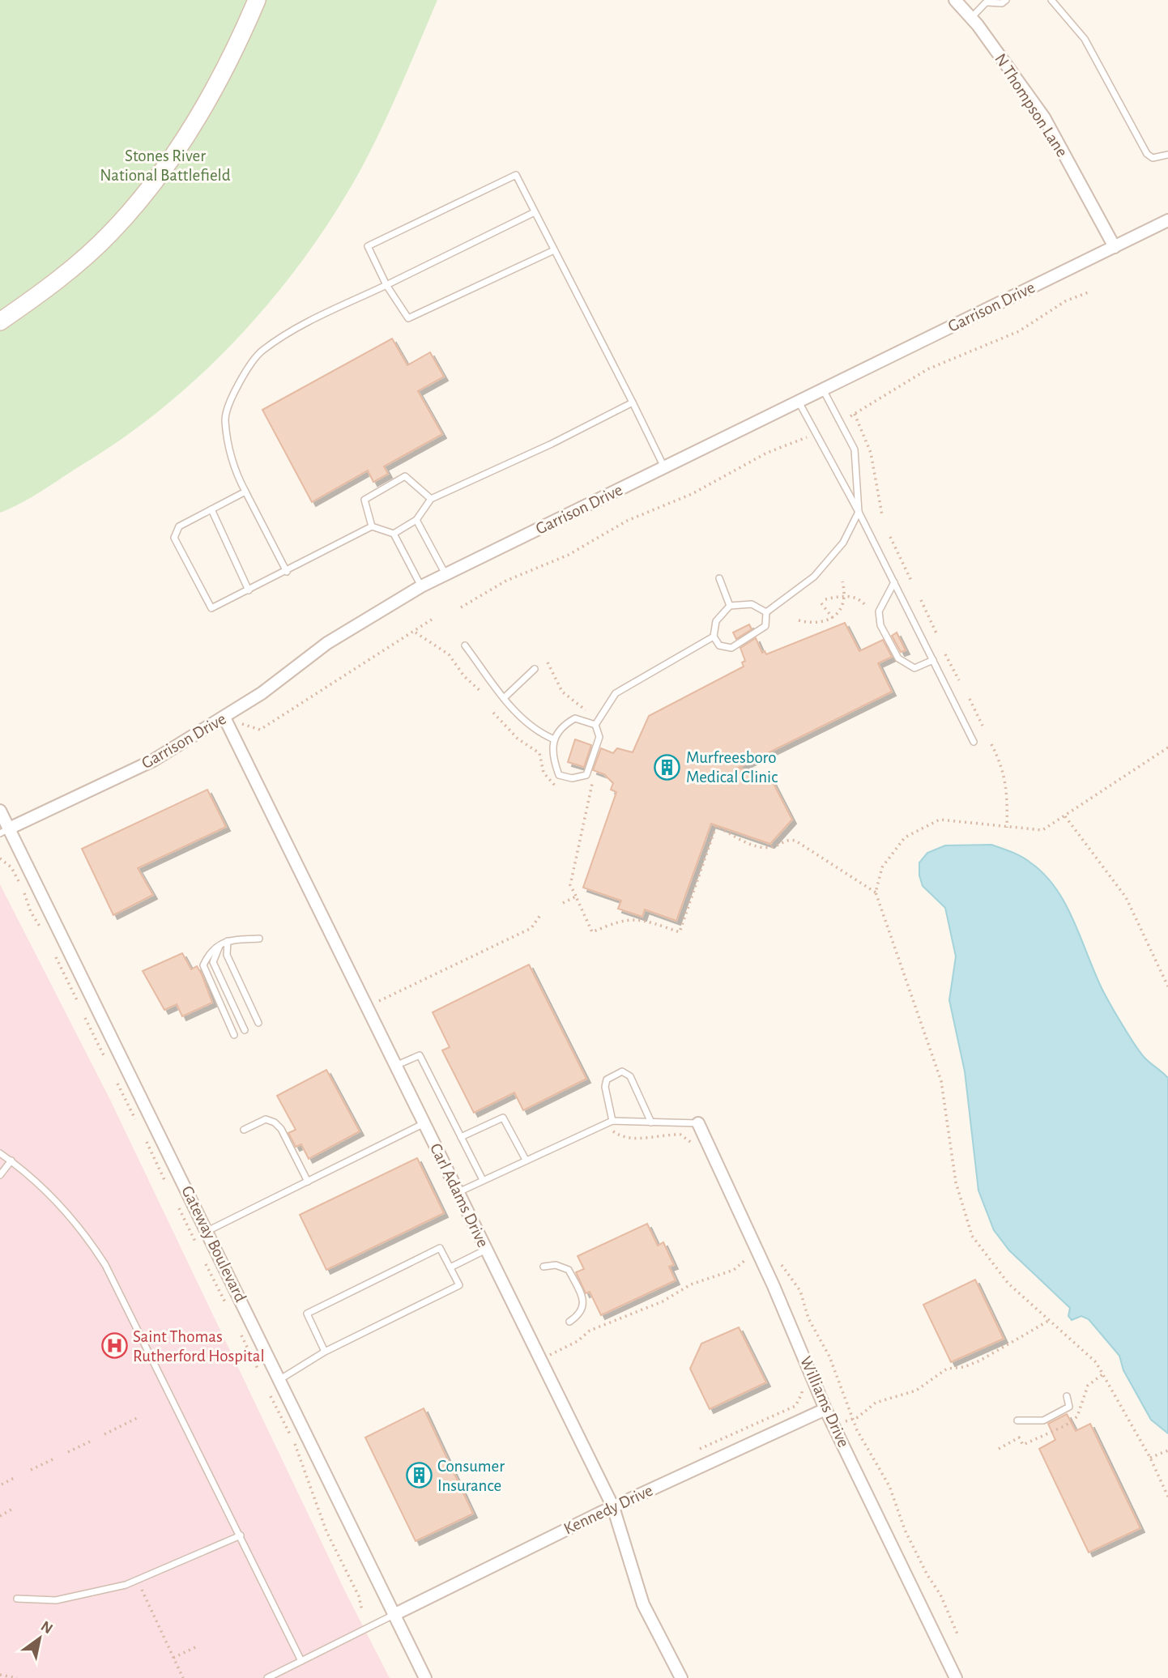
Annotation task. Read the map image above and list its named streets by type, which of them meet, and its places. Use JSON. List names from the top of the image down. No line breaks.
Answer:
{"streets":{"street":["N Thompson Lane","Garrison Drive","Carl Adams Drive","Gateway Boulevard","Williams Drive","Kennedy Drive"]},"crossings":[["N Thompson Lane","Garrison Drive"],["Garrison Drive","Carl Adams Drive"],["Garrison Drive","Gateway Boulevard"],["Carl Adams Drive","Kennedy Drive"],["Gateway Boulevard","Kennedy Drive"],["Williams Drive","Kennedy Drive"]],"parks":["Stones River National Battlefield"],"places":{"building":["Murfreesboro Medical Clinic","Consumer Insurance"],"hospital":["Saint Thomas Rutherford Hospital"]},"north":"top right"}
